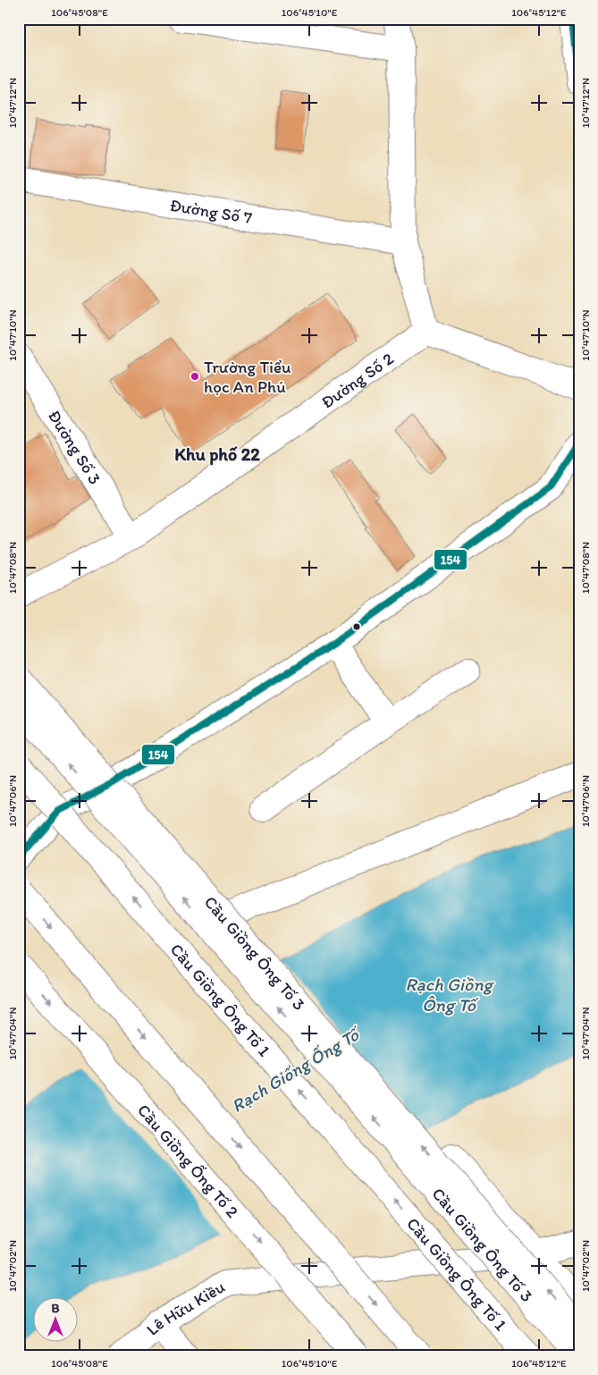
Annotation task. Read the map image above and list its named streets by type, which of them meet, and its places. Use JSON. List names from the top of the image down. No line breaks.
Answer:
{"streets":{"street":["Đường Số 7","Đường Số 2","Đường Số 3","Cầu Giồng Ông Tố 3","Cầu Giồng Ông Tố 1","Cầu Giồng Ống Tố 2","Lê Hữu Kiều"]},"crossings":[["Đường Số 2","Đường Số 3"]],"districts":["Khu phố 22"],"water":["Rạch Giồng Ông Tố","Rạch Giống Ống Tố"],"places":["Trường Tiểu học An Phú"],"lines":["transit line 154"],"north":"top","coordinates":["106°45'08\"E","106°45'10\"E","106°45'12\"E","10°47'12\"N","10°47'10\"N","10°47'08\"N","10°47'06\"N","10°47'04\"N","10°47'02\"N"]}
